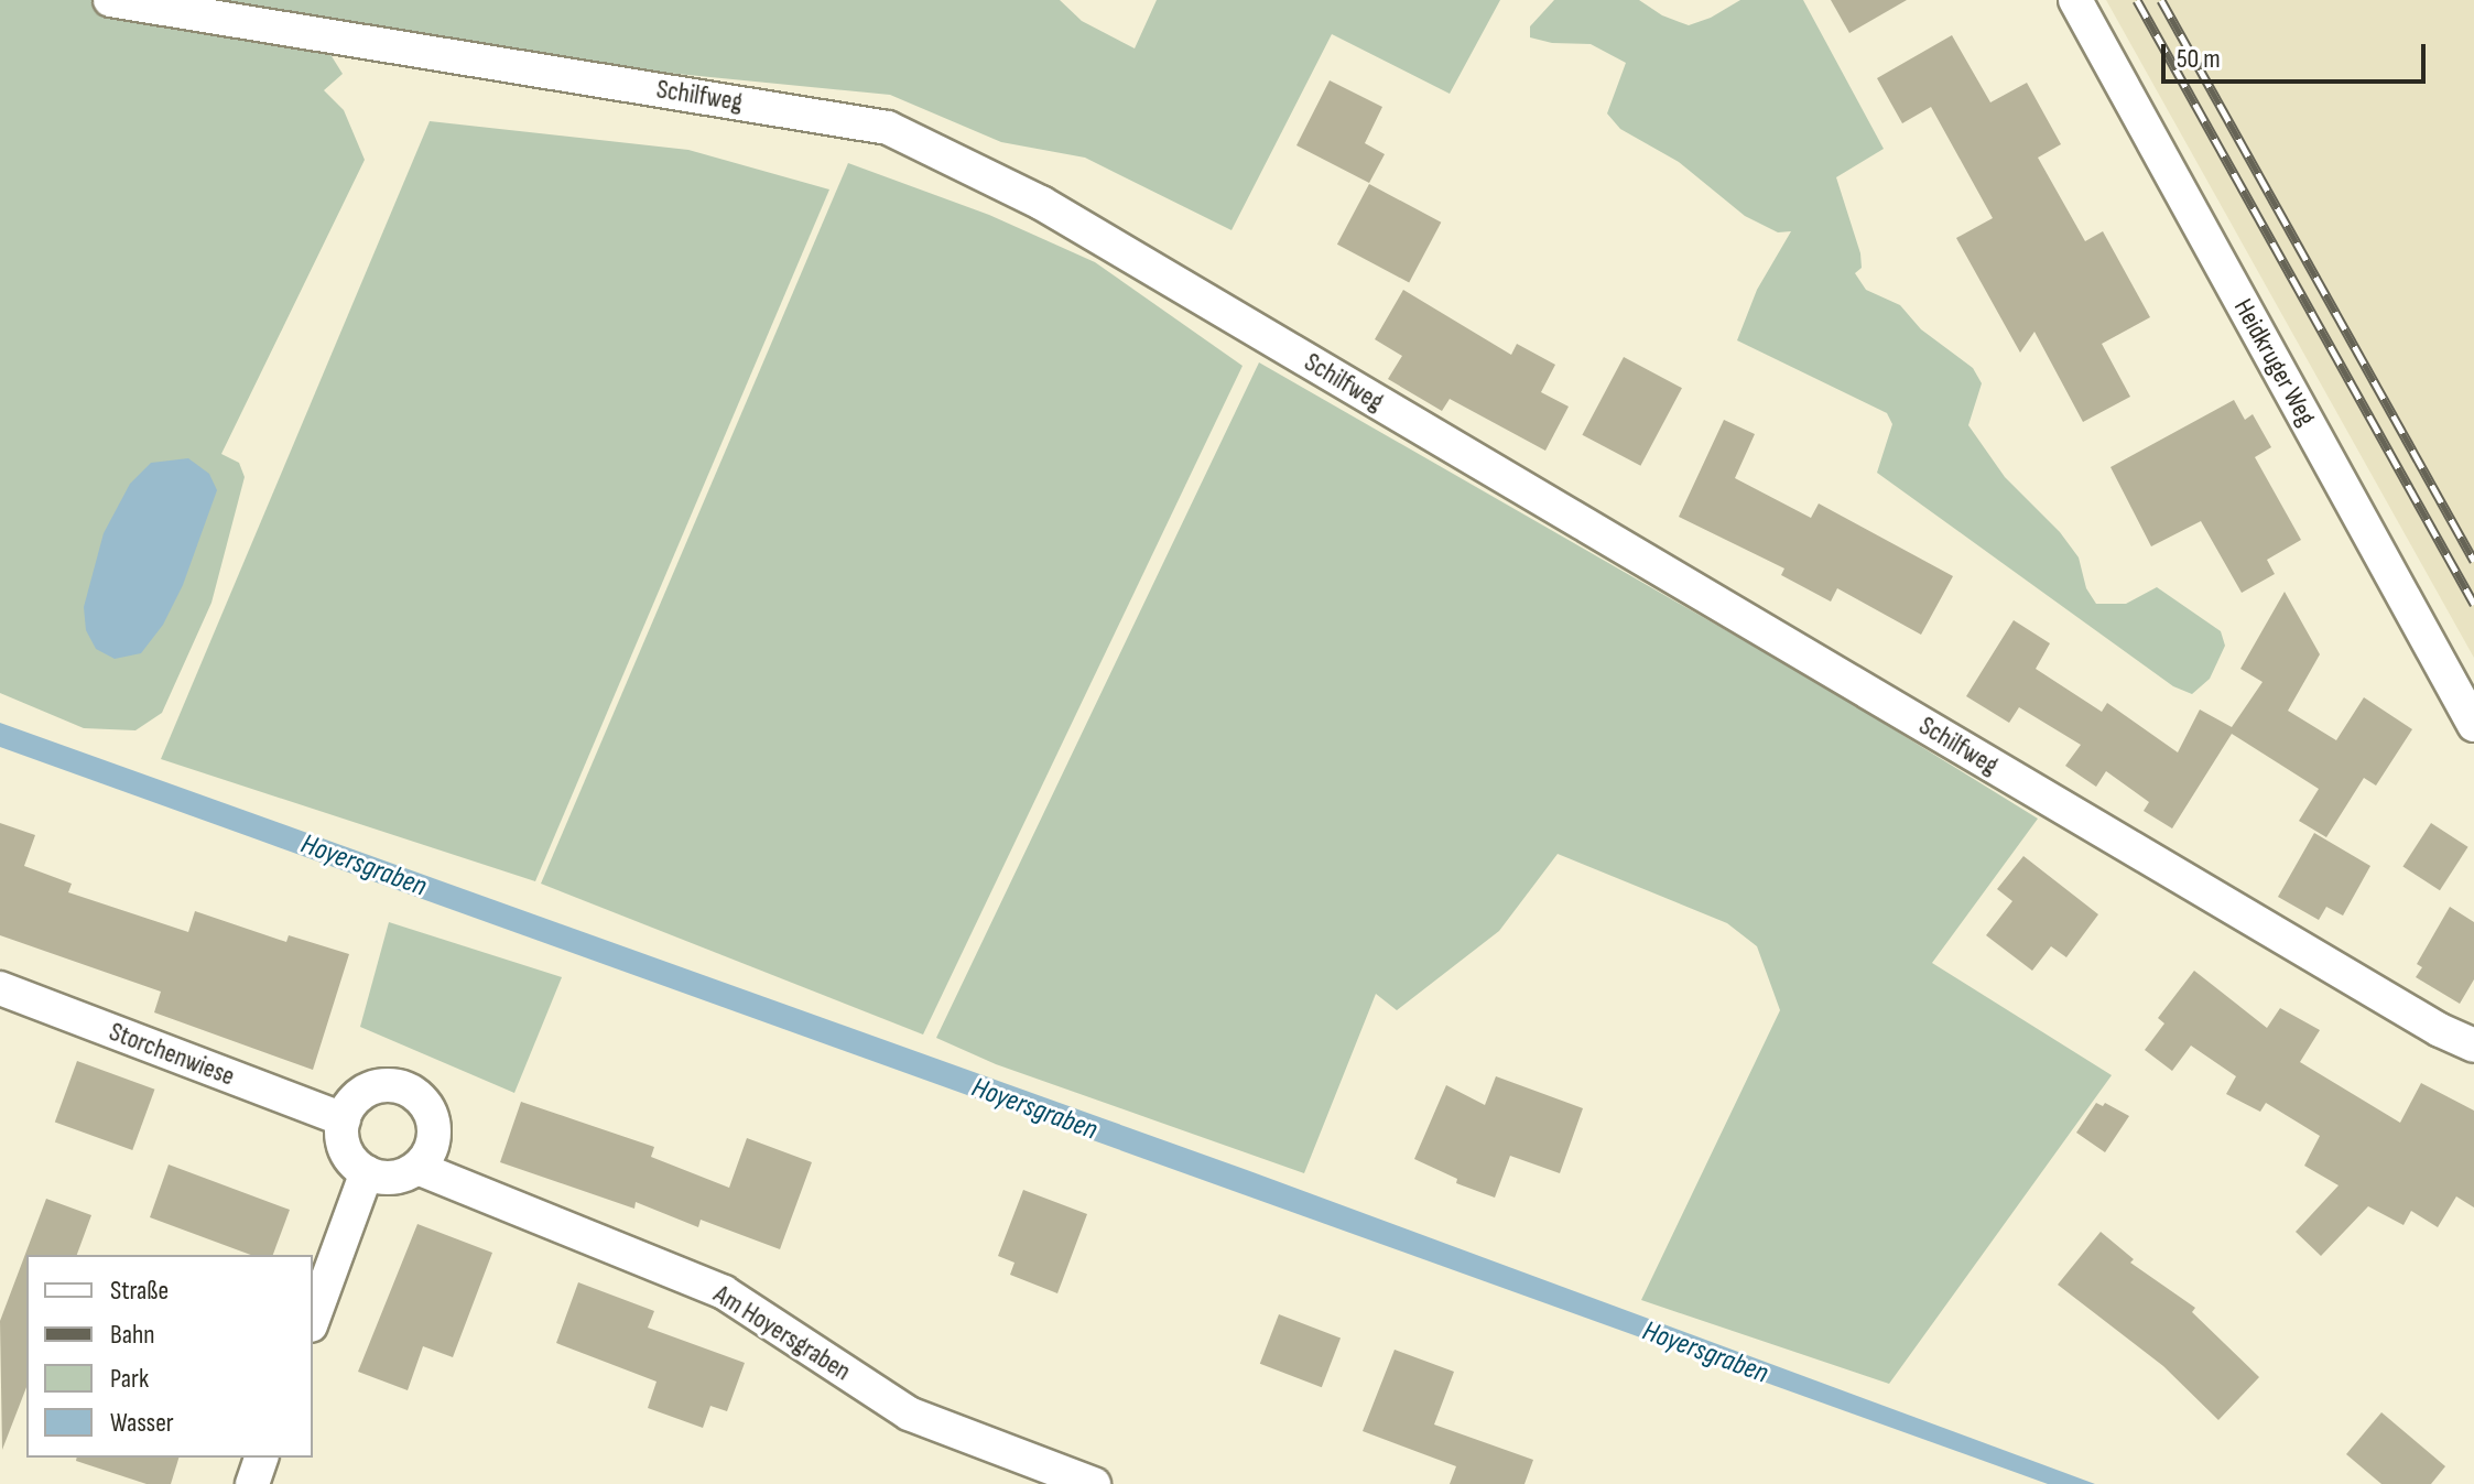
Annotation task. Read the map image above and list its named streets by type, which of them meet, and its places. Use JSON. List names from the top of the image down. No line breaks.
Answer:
{"streets":{"street":["Schilfweg","Heidkruger Weg","Storchenwiese","Am Hoyersgraben"]},"crossings":[["Storchenwiese","Am Hoyersgraben"]],"water":["Hoyersgraben"],"legend":["Straße","Bahn","Park","Wasser"],"scale_bar":"50 m"}
